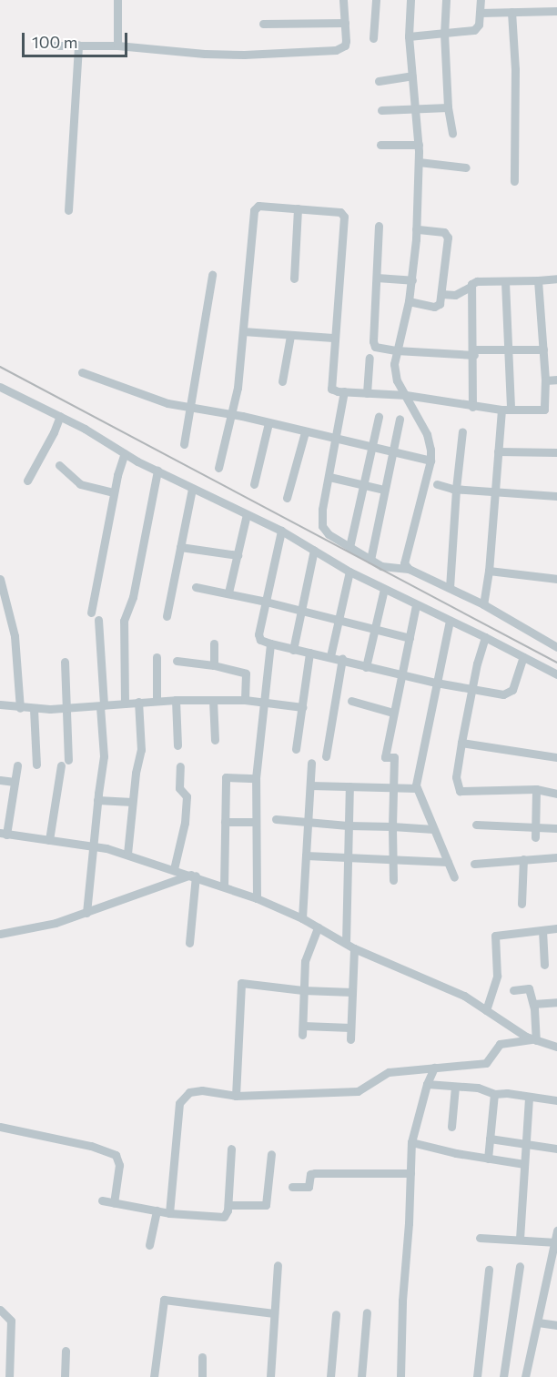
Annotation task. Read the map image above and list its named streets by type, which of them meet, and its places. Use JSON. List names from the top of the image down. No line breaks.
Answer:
{"scale_bar":"100 m"}
